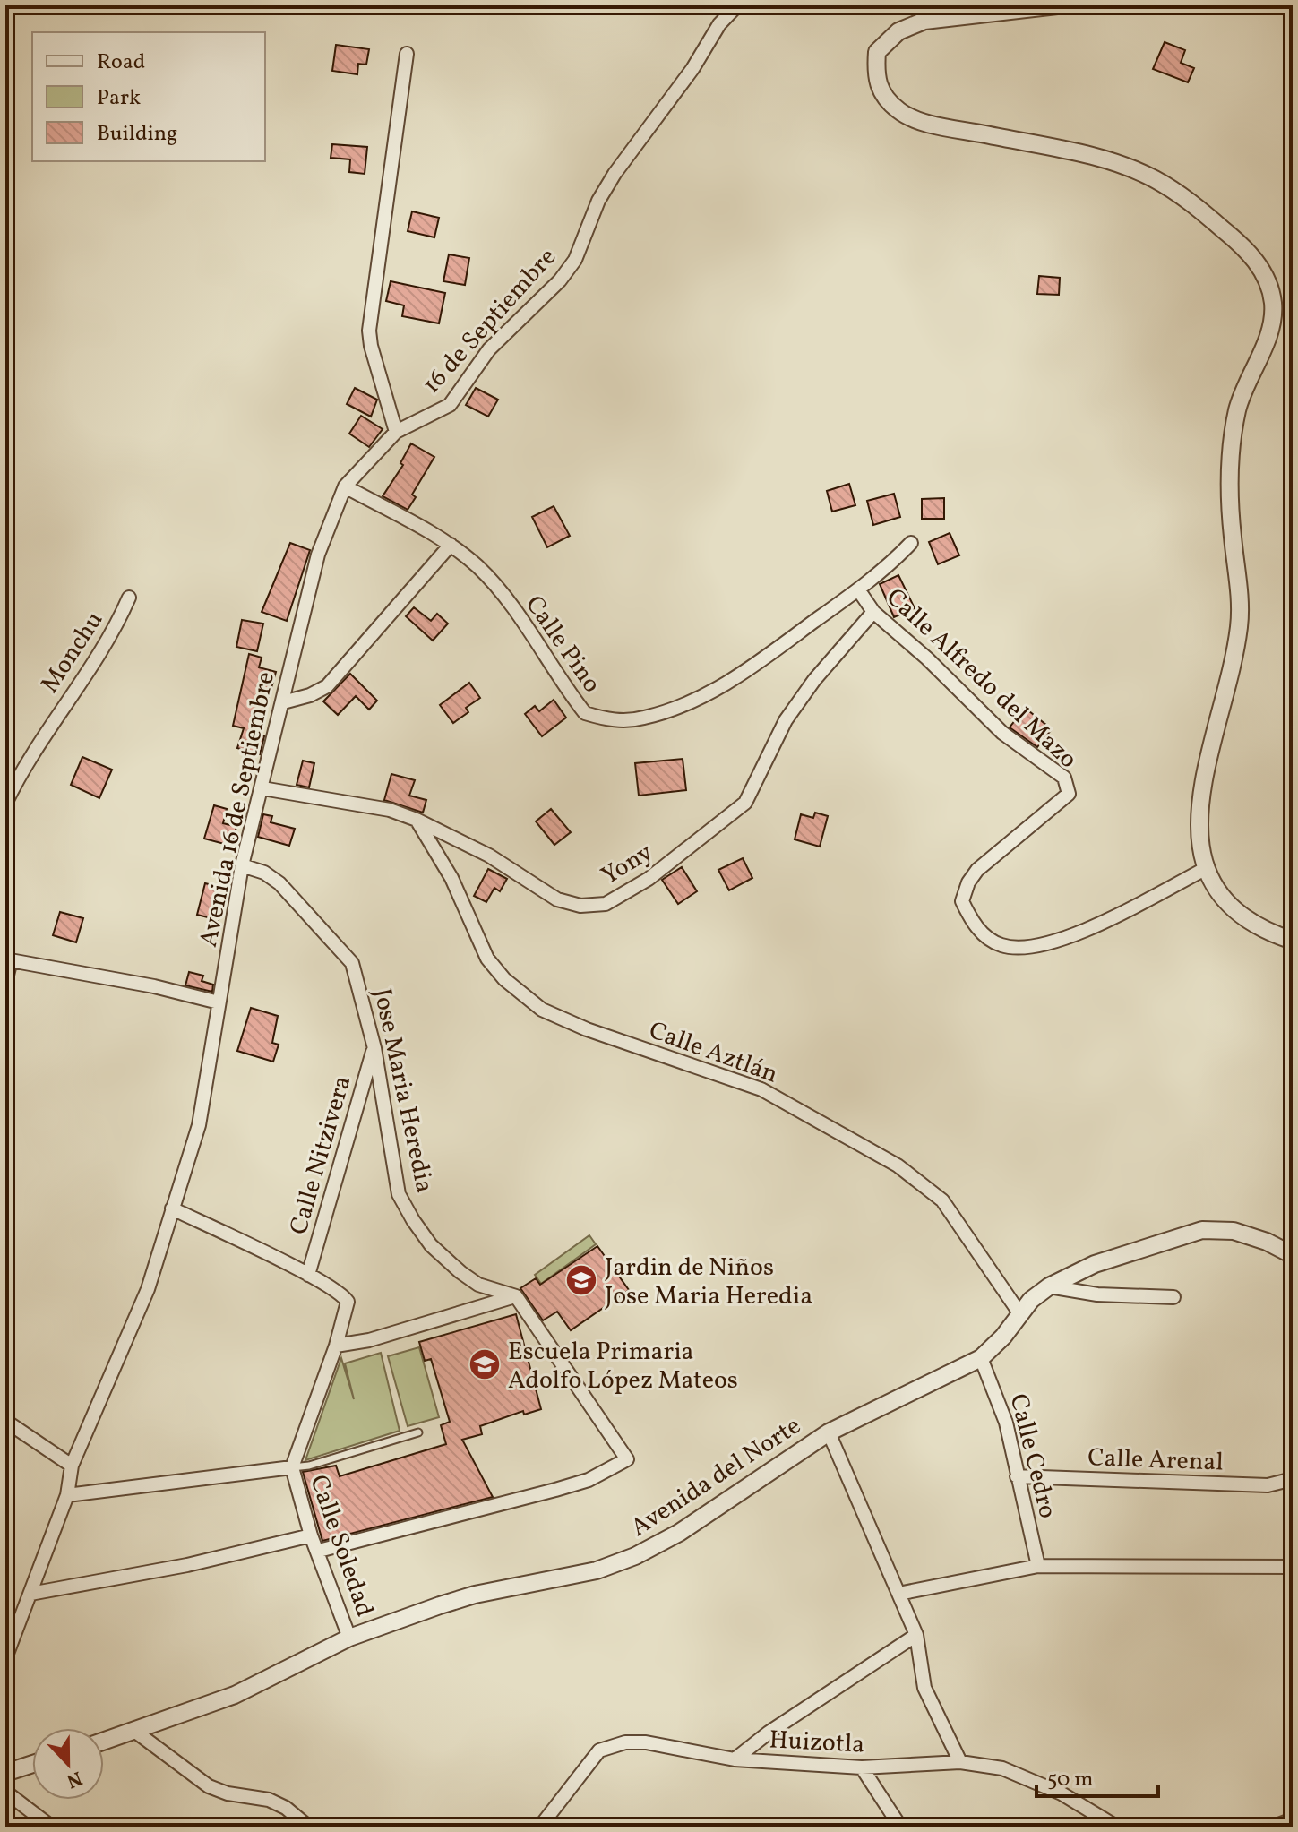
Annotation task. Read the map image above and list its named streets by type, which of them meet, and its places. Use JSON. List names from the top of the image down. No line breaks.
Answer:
{"streets":{"street":["16 de Septiembre","Calle Pino","Monchu","Calle Alfredo del Mazo","Avenida 16 de Septiembre","Yony","Calle Aztlán","Jose Maria Heredia","Calle Nitzivera","Calle Cedro","Calle Arenal","Avenida del Norte","Calle Soledad","Huizotla"]},"crossings":[["16 de Septiembre","Avenida 16 de Septiembre"],["Calle Pino","Calle Alfredo del Mazo"],["Calle Pino","Avenida 16 de Septiembre"],["Calle Alfredo del Mazo","Yony"],["Avenida 16 de Septiembre","Yony"],["Avenida 16 de Septiembre","Jose Maria Heredia"],["Yony","Calle Aztlán"],["Calle Aztlán","Avenida del Norte"],["Jose Maria Heredia","Calle Nitzivera"],["Calle Cedro","Calle Arenal"],["Calle Cedro","Avenida del Norte"],["Avenida del Norte","Calle Soledad"]],"places":{"school or university":["Jardin de Niños Jose Maria Heredia","Escuela Primaria Adolfo López Mateos"]},"legend":["Road","Park","Building"],"scale_bar":"50 m","north":"bottom"}
